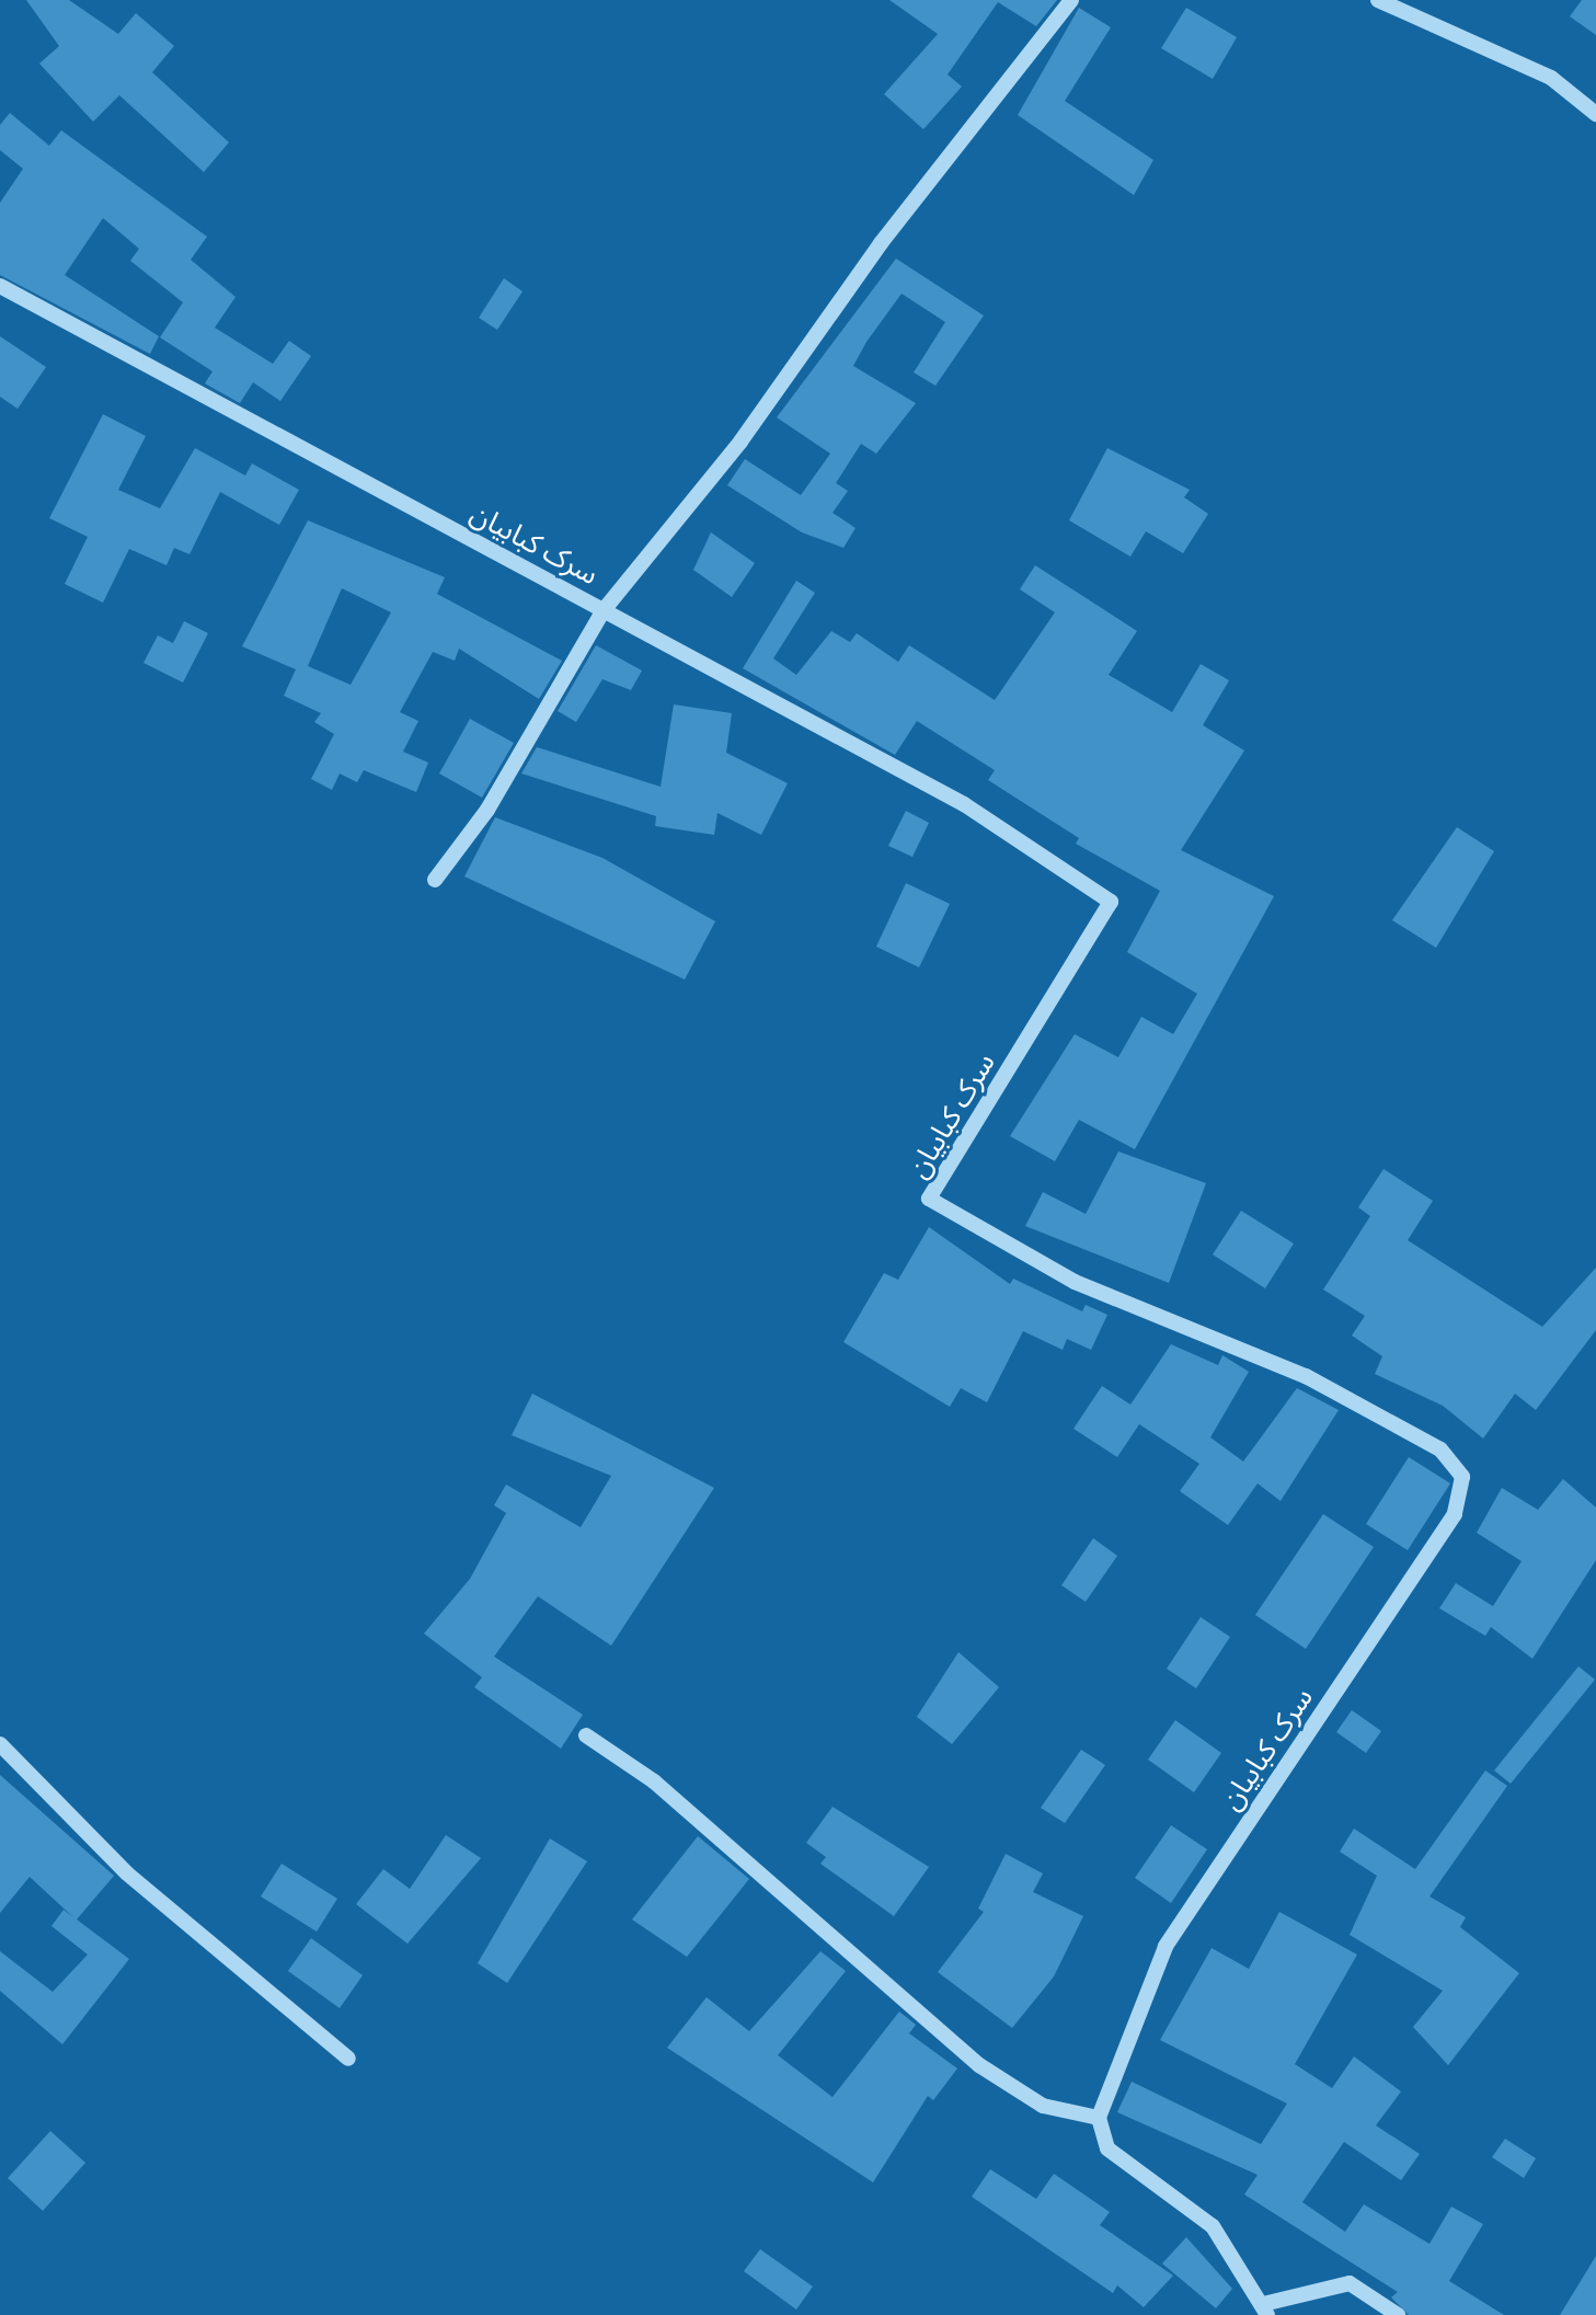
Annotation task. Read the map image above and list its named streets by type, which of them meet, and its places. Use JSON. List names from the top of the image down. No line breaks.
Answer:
{"streets":{"street":["سرک کبابیان"]}}
